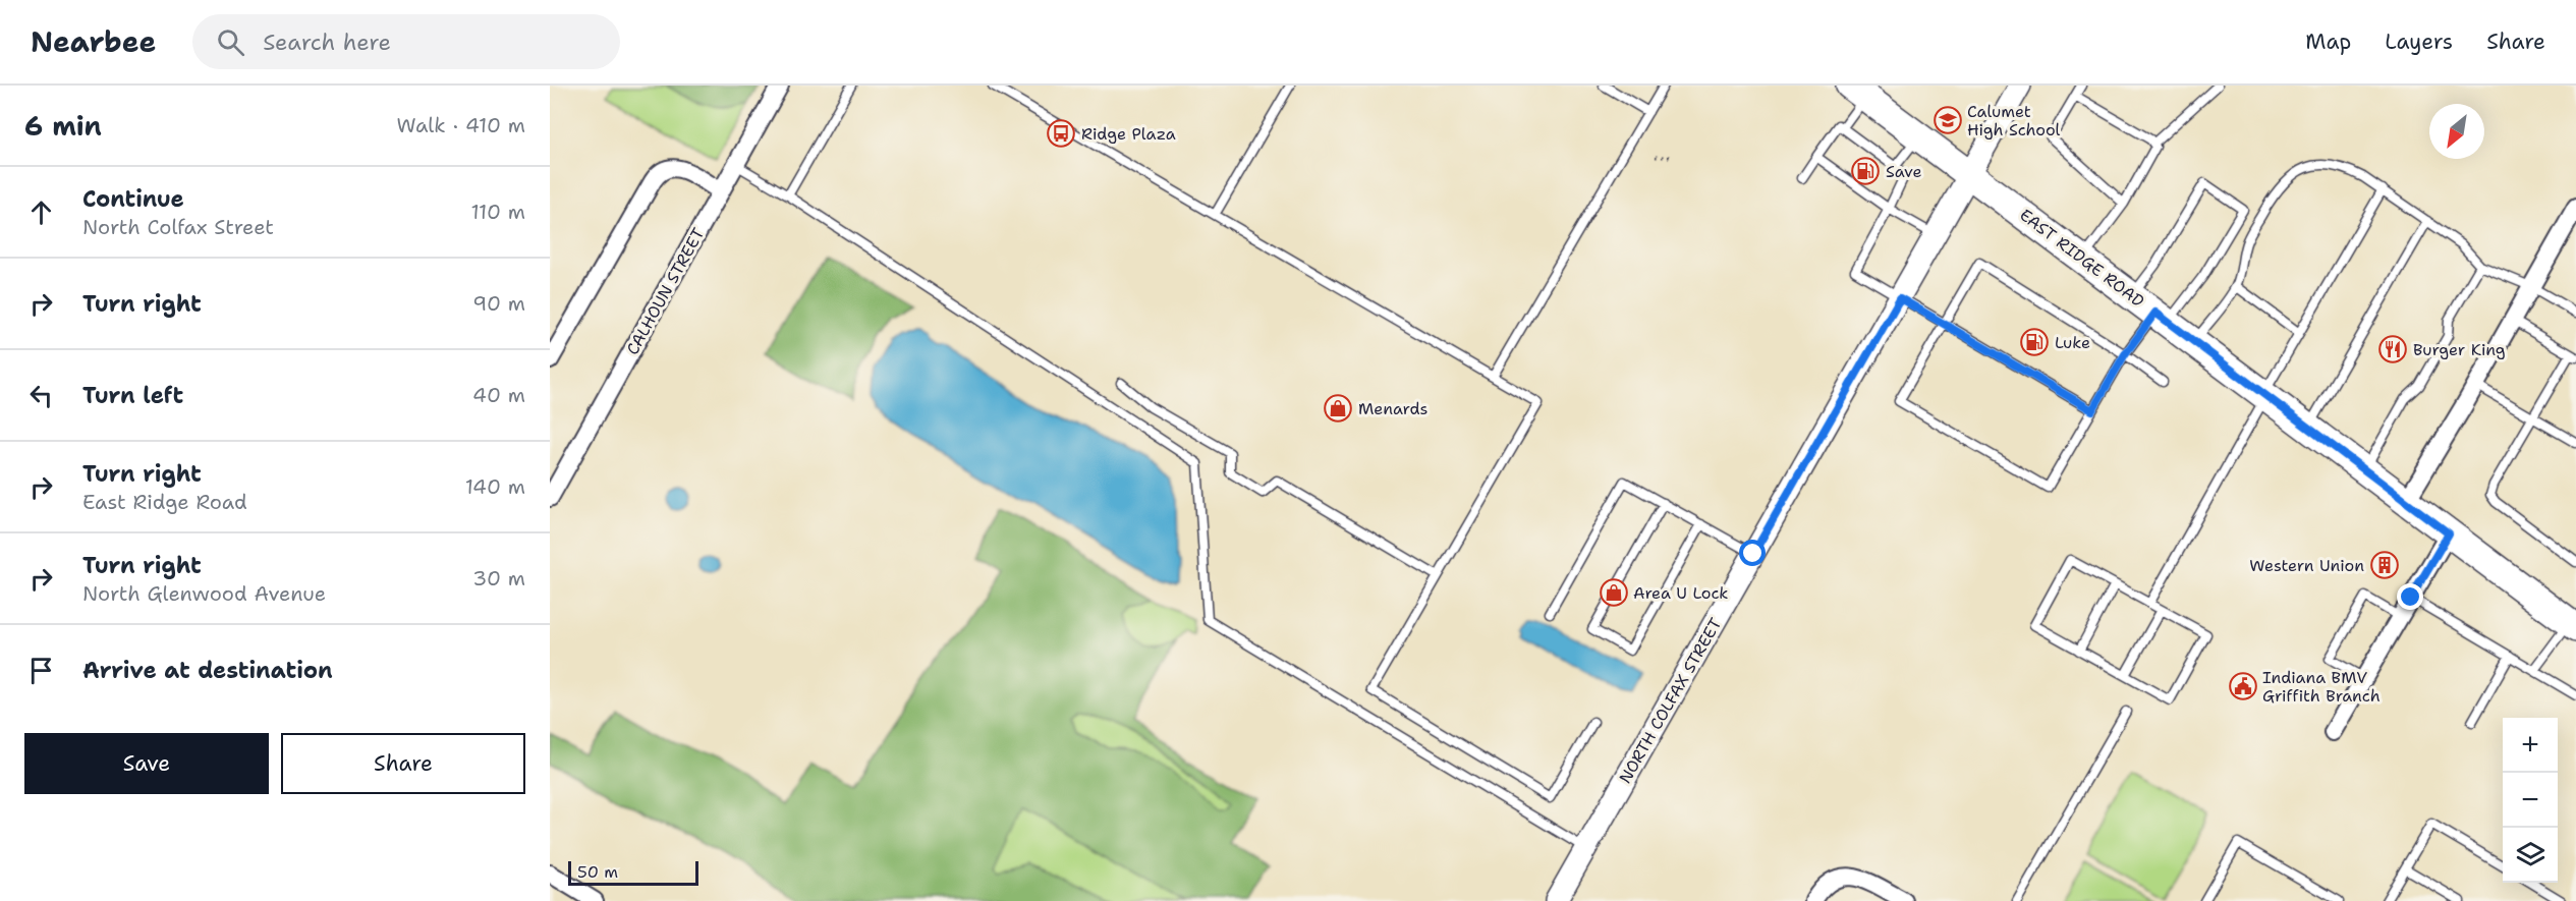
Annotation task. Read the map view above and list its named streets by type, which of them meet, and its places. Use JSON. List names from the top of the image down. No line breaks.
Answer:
{"streets":{"main road":["EAST RIDGE ROAD"],"street":["CALHOUN STREET","NORTH COLFAX STREET"]},"crossings":[["EAST RIDGE ROAD","NORTH COLFAX STREET"]],"places":{"school or university":["Calumet High School"],"bus stop":["Ridge Plaza"],"fuel station":["Save","Luke"],"restaurant":["Burger King"],"shop":["Menards","Area U Lock"],"building":["Western Union"],"public building":["Indiana BMV Griffith Branch"]},"scale_bar":"50 m","north":"bottom left","page":{"header":"Nearbee","search":"Search here","nav":["Map","Layers","Share"],"heading":["6 min","Walk · 410 m"],"list":[["Continue","North Colfax Street","110 m"],["Turn right","90 m"],["Turn left","40 m"],["Turn right","East Ridge Road","140 m"],["Turn right","North Glenwood Avenue","30 m"],"Arrive at destination"],"buttons":["Save","Share"],"map_buttons":["+","−"],"scale":"50 m"}}
